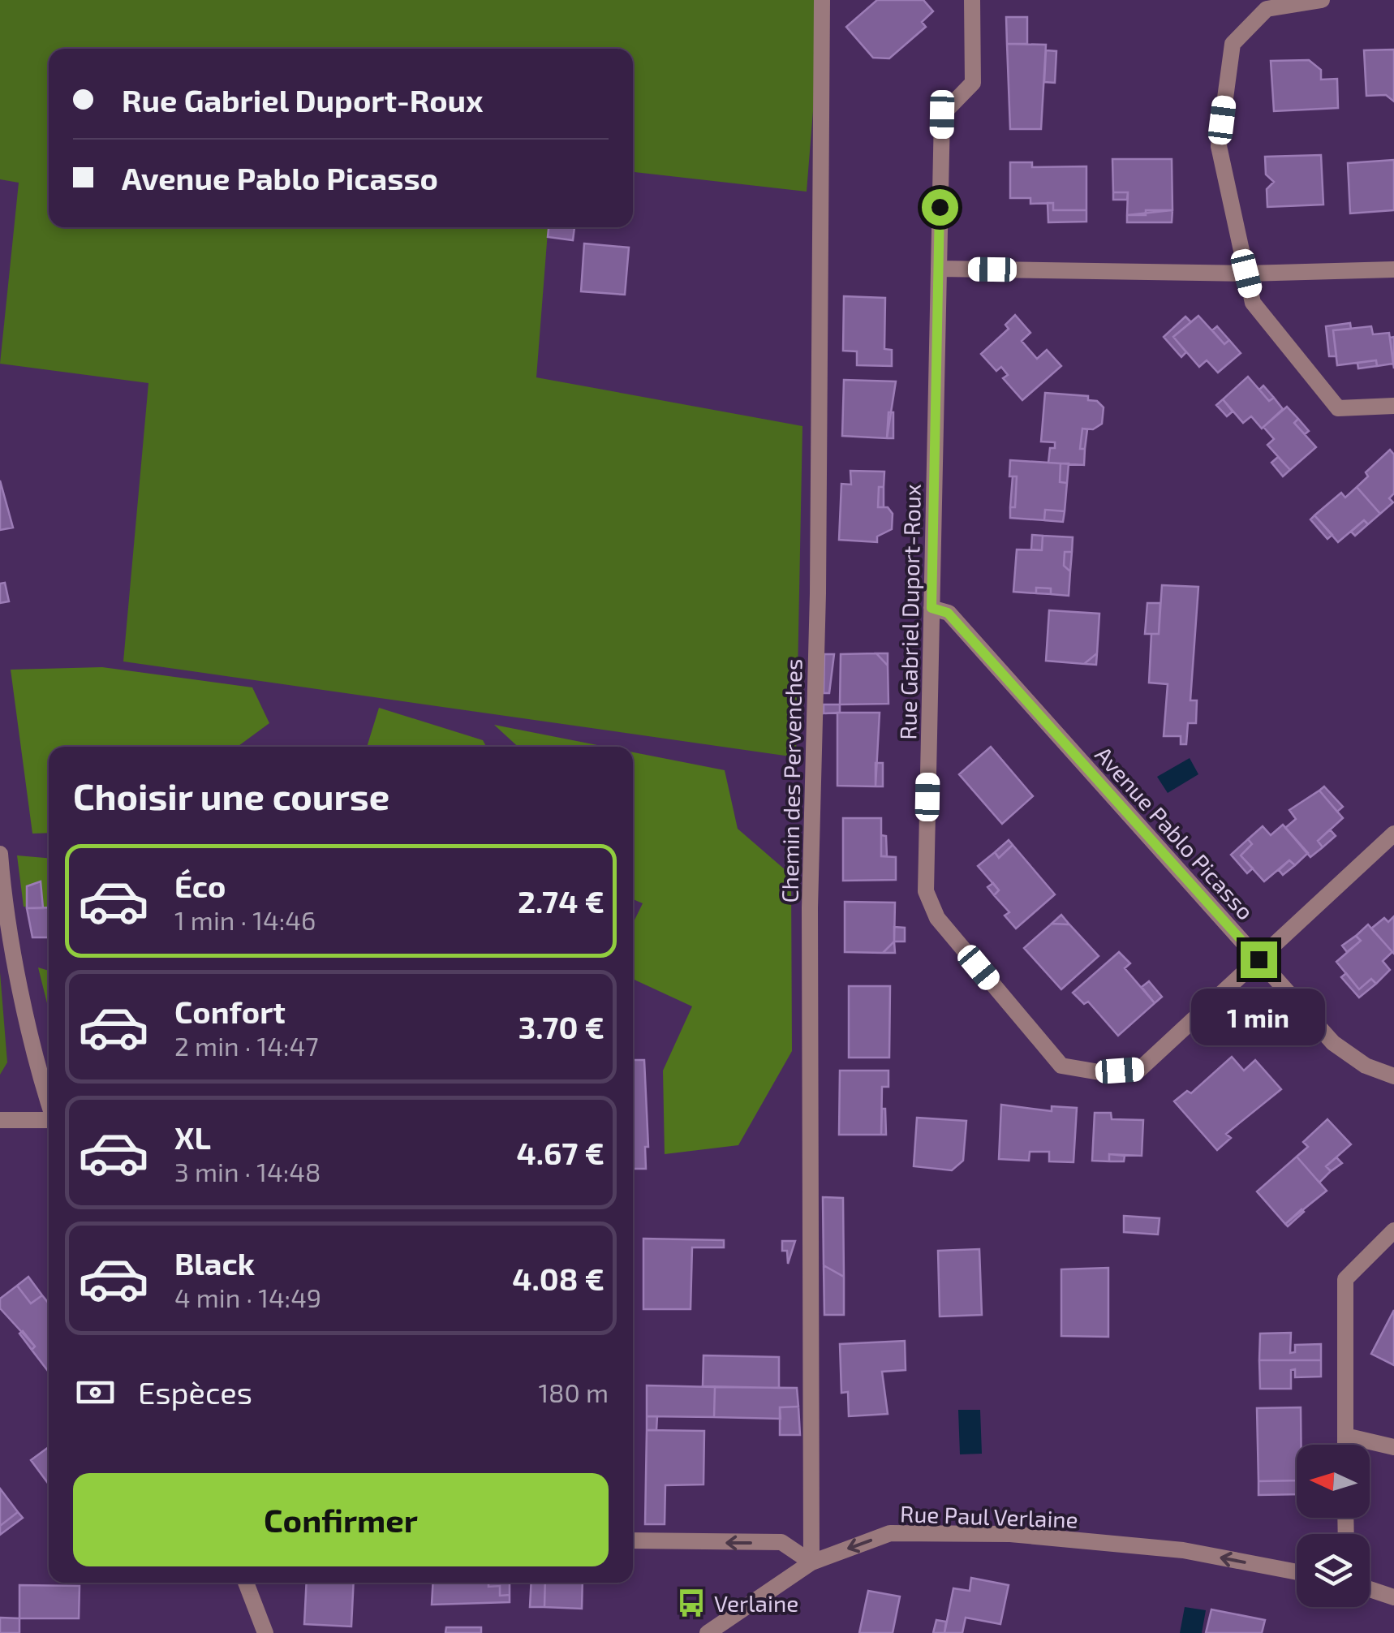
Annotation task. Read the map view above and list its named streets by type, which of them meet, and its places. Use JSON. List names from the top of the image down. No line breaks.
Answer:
{"streets":{"street":["Rue Gabriel Duport-Roux","Chemin des Pervenches","Avenue Pablo Picasso","Rue Paul Verlaine"]},"crossings":[["Rue Gabriel Duport-Roux","Avenue Pablo Picasso"],["Chemin des Pervenches","Rue Paul Verlaine"]],"one_way":["Rue Paul Verlaine"],"places":{"bus stop":["Verlaine"]},"north":"left","page":{"banner":["Rue Gabriel Duport-Roux","Avenue Pablo Picasso"],"heading":"Choisir une course","list":[{"name":"Éco","note":"1 min · 14:46","value":"2.74 €"},{"name":"Confort","note":"2 min · 14:47","value":"3.70 €"},{"name":"XL","note":"3 min · 14:48","value":"4.67 €"},{"name":"Black","note":"4 min · 14:49","value":"4.08 €"}],"bubble":"1 min","pay":["Espèces","180 m"],"buttons":"Confirmer"}}
